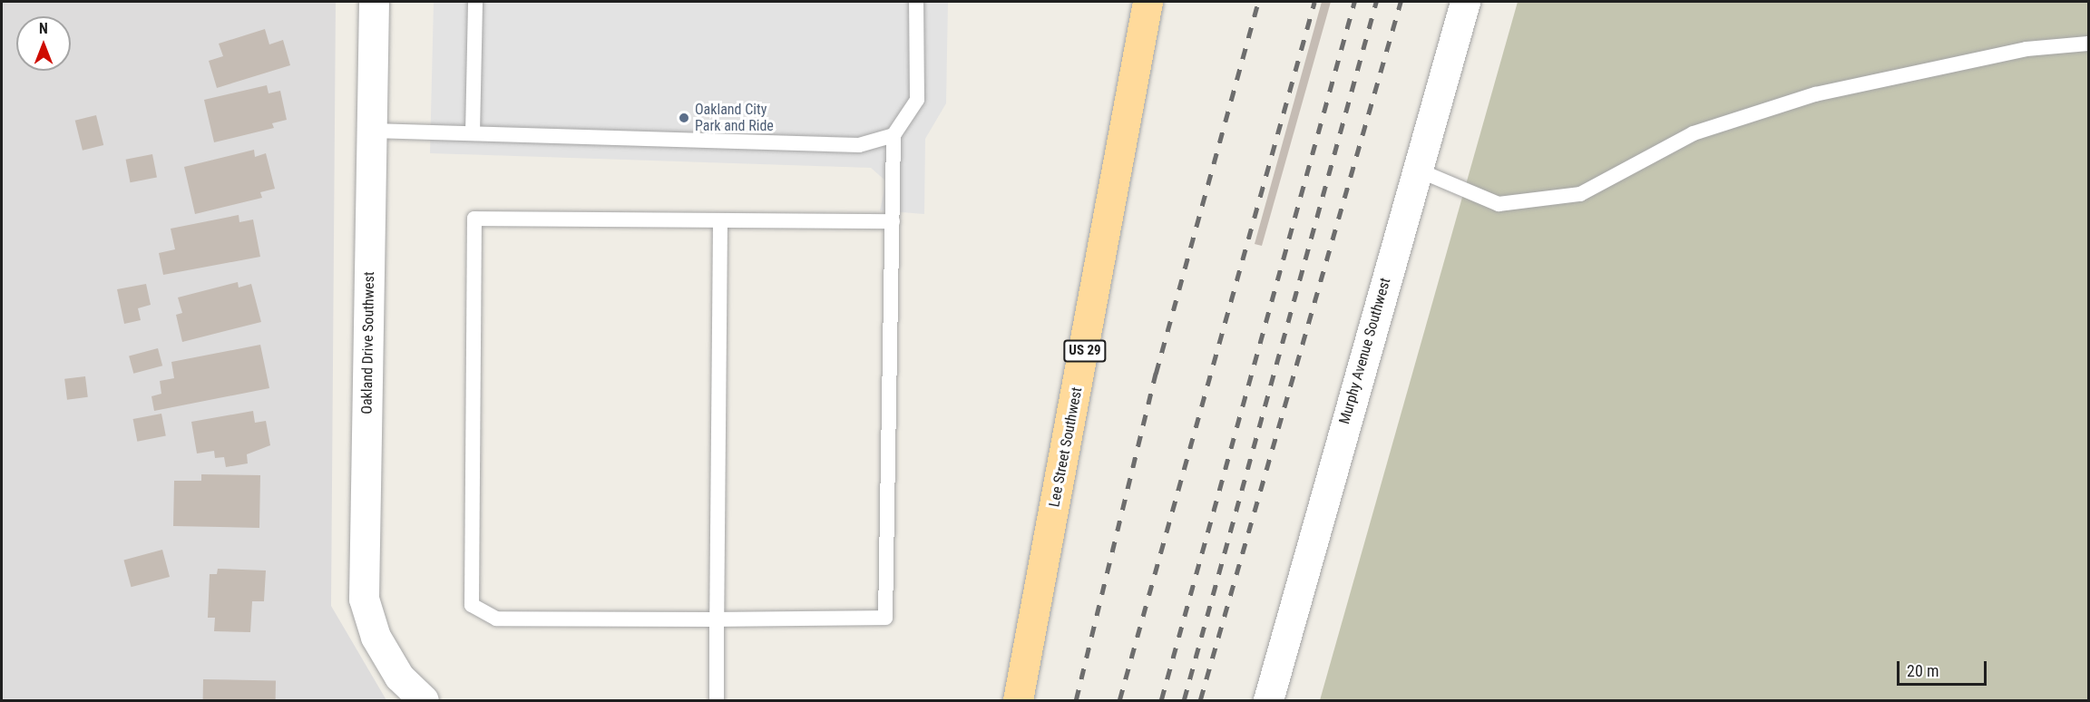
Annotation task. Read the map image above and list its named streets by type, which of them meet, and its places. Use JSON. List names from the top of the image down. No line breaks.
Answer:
{"streets":{"main road":["US 29","Lee Street Southwest"],"street":["Oakland Drive Southwest","Murphy Avenue Southwest"]},"places":["Oakland City Park and Ride"],"scale_bar":"20 m","north":"top"}
